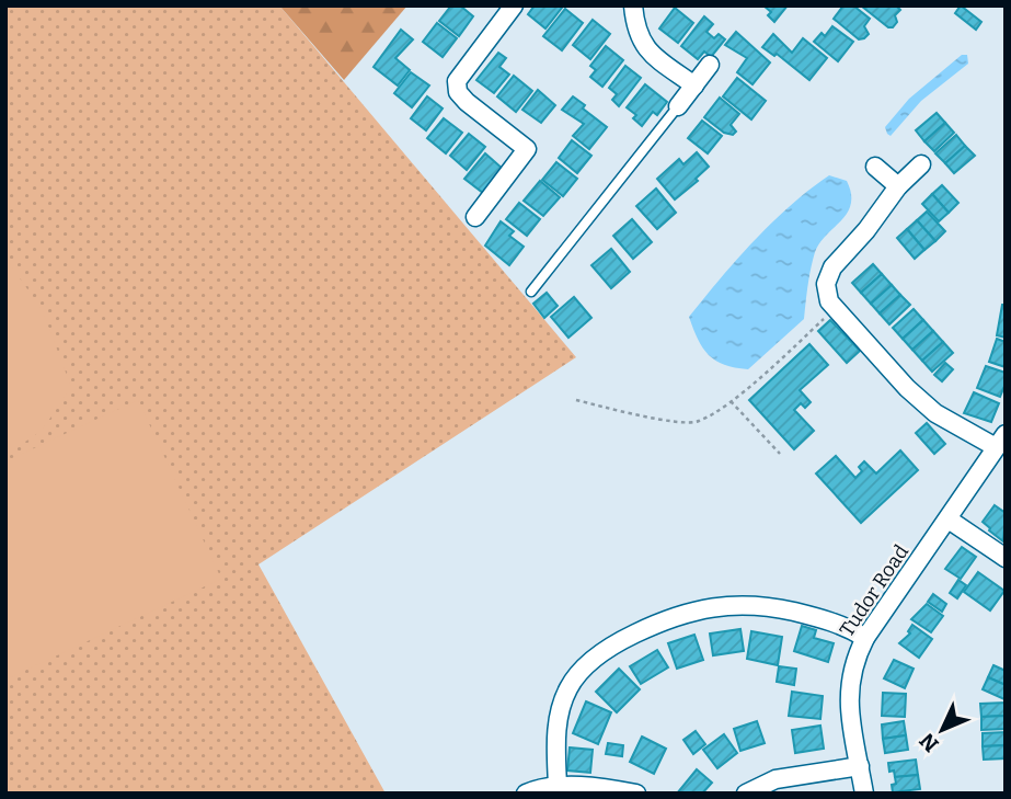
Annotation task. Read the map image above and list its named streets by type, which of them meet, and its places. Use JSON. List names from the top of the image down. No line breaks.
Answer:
{"streets":{"street":["Tudor Road"]},"north":"bottom left"}
